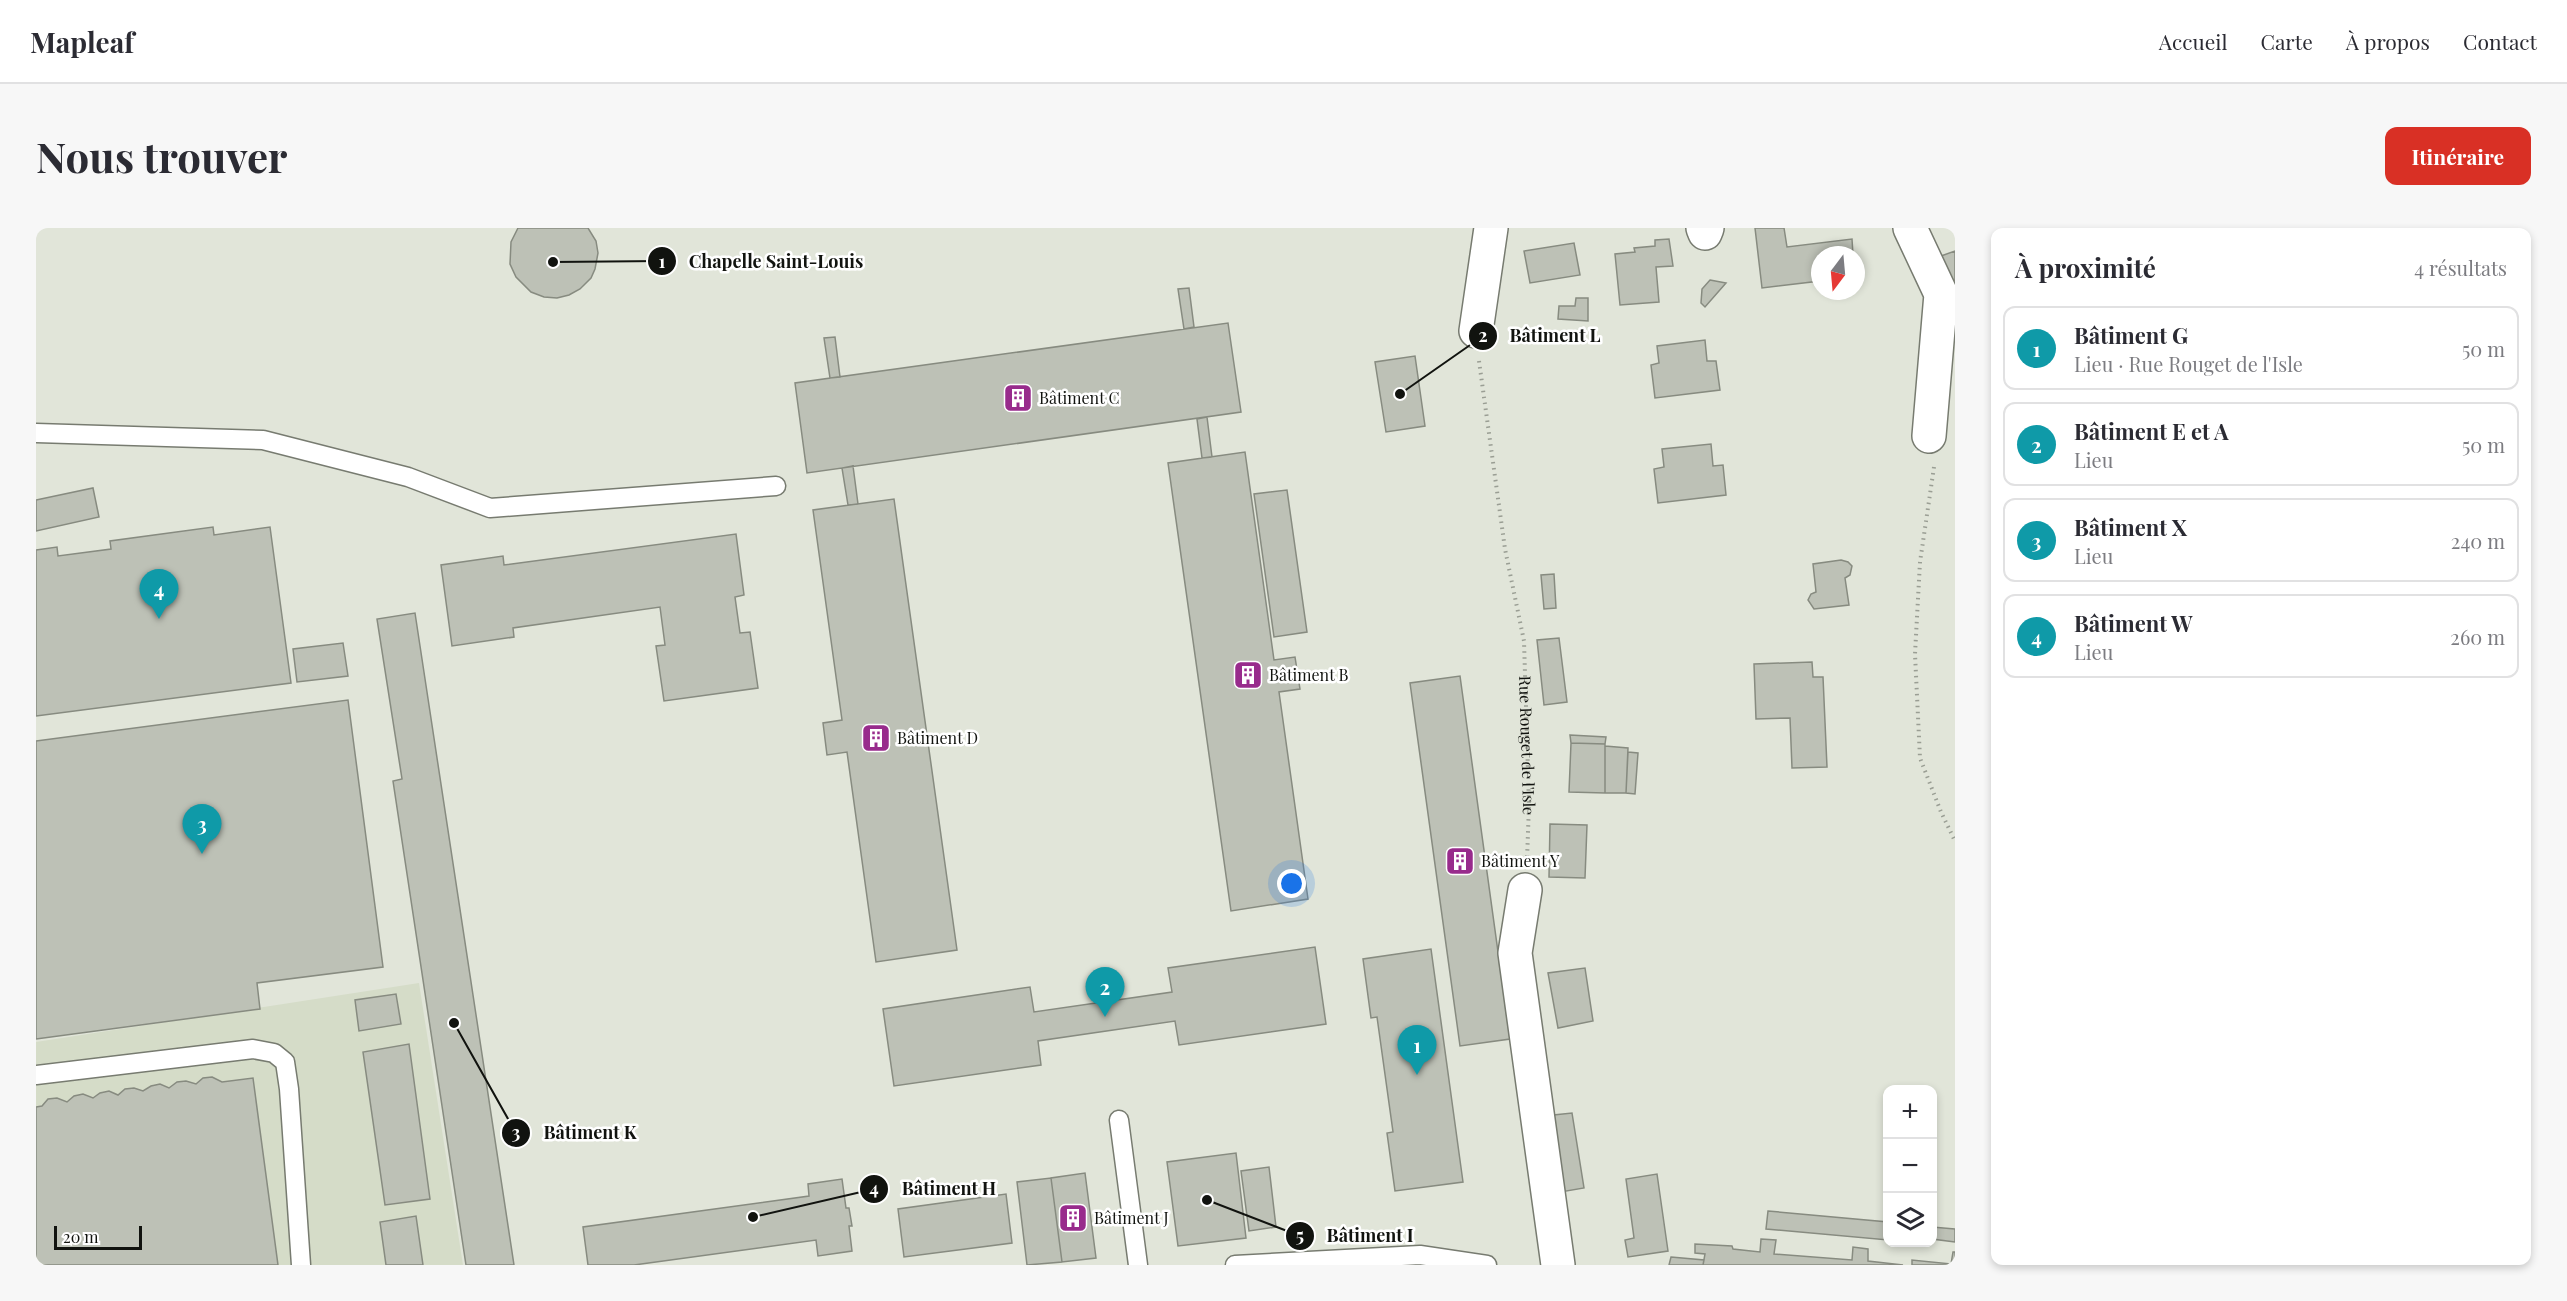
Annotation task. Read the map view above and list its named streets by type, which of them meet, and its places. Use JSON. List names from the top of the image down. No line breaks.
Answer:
{"streets":{"path":["Rue Rouget de l'Isle"]},"places":{"other":["Chapelle Saint-Louis","Bâtiment L","Bâtiment K","Bâtiment I","Bâtiment H"],"building":["Bâtiment C","Bâtiment B","Bâtiment D","Bâtiment Y","Bâtiment J"]},"scale_bar":"20 m","north":"bottom","page":{"header":"Mapleaf","nav":["Accueil","Carte","À propos","Contact"],"buttons":"Itinéraire","title":"Nous trouver","heading":["À proximité","4 résultats"],"list":[{"mark":"1","name":"Bâtiment G","note":"Lieu · Rue Rouget de l'Isle","value":"50 m"},{"mark":"2","name":"Bâtiment E et A","note":"Lieu","value":"50 m"},{"mark":"3","name":"Bâtiment X","note":"Lieu","value":"240 m"},{"mark":"4","name":"Bâtiment W","note":"Lieu","value":"260 m"}],"pins":["4","3","2","1"],"map_buttons":["+","−"],"scale":"20 m"}}
